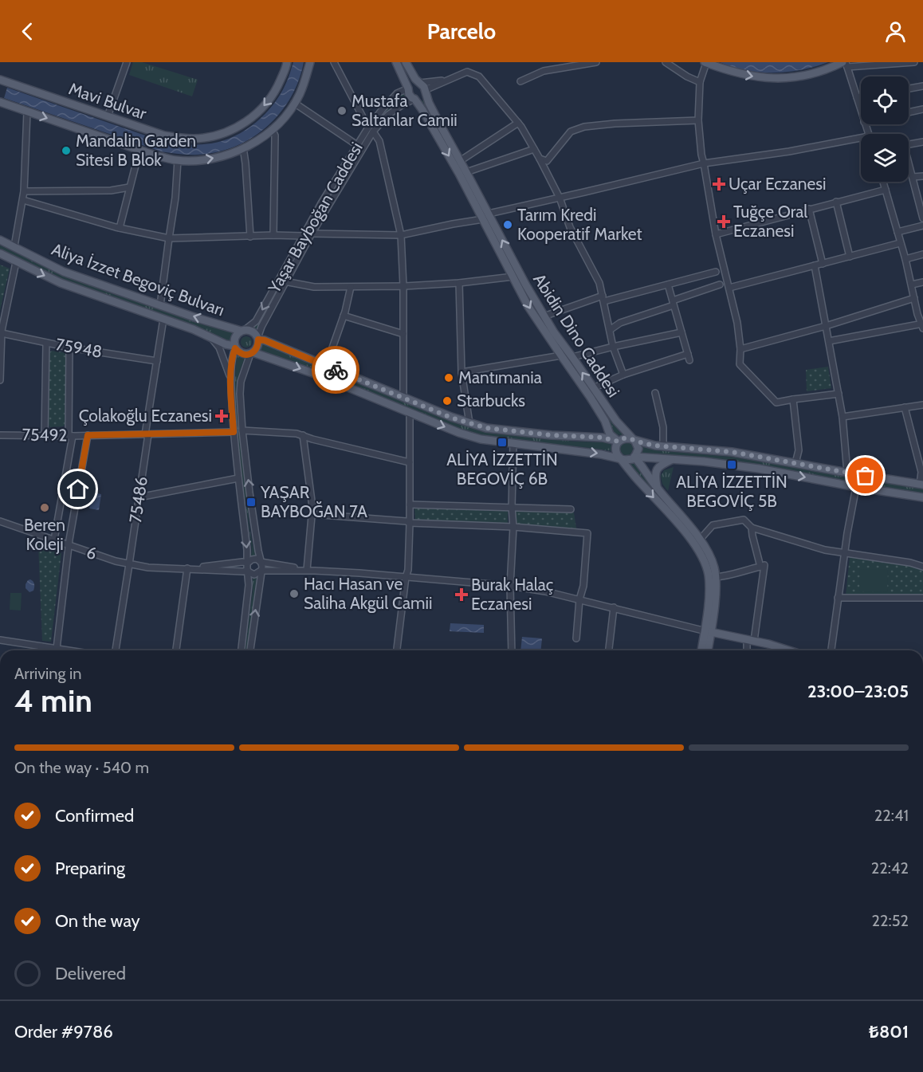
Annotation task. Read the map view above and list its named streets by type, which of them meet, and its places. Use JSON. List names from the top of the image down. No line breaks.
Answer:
{"streets":{"main road":["Mavi Bulvar","Aliya İzzet Begoviç Bulvarı","Abidin Dino Caddesi"],"street":["Yaşar Bayboğan Caddesi","75948","75492","75486","6"]},"crossings":[["Yaşar Bayboğan Caddesi","Aliya İzzet Begoviç Bulvarı"],["Yaşar Bayboğan Caddesi","Abidin Dino Caddesi"],["Aliya İzzet Begoviç Bulvarı","75486"],["75948","75486"],["75492","75486"],["75486","6"]],"places":{"other":["Mustafa Saltanlar Camii","Mandalin Garden Sitesi B Blok","Tarım Kredi Kooperatif Market","Mantımania","Starbucks","Beren Koleji","Hacı Hasan ve Saliha Akgül Camii"],"health":["Uçar Eczanesi","Tuğçe Oral Eczanesi","Çolakoğlu Eczanesi","Burak Halaç Eczanesi"],"transit":["ALİYA İZZETTİN BEGOVİÇ 6B","ALİYA İZZETTİN BEGOVİÇ 5B","YAŞAR BAYBOĞAN 7A"]},"page":{"header":"Parcelo","heading":["4 min","Arriving in","23:00–23:05"],"panel":["Order #9786","₺801"],"bar":"On the way · 540 m","list":[["Confirmed","22:41"],["Preparing","22:42"],["On the way","22:52"],"Delivered"]}}
